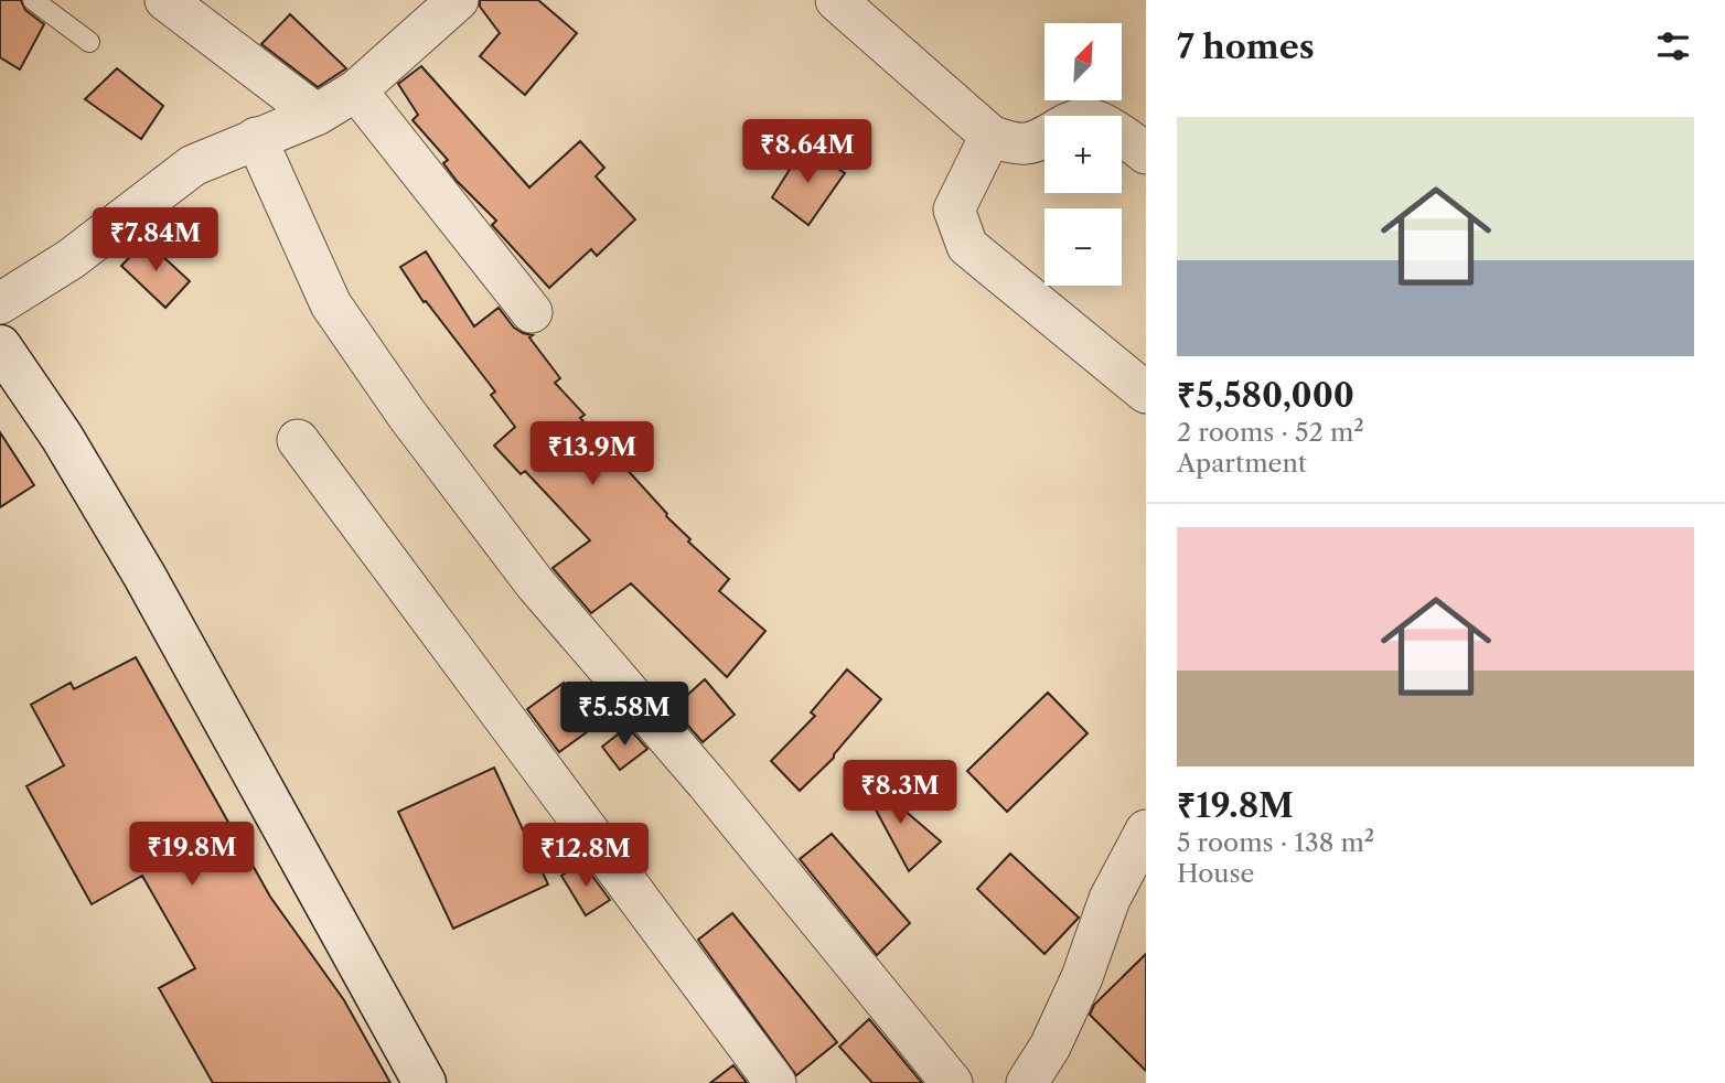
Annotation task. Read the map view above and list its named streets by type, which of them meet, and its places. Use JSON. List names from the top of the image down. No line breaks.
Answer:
{"north":"top right","page":{"heading":"7 homes","map_buttons":["+","−"],"list":[{"name":"₹5,580,000","note":"2 rooms · 52 m² · Apartment"},{"name":"₹19.8M","note":"5 rooms · 138 m² · House"}],"price":["₹8.64M","₹7.84M","₹13.9M","₹5.58M","₹8.3M","₹19.8M","₹12.8M"]}}
